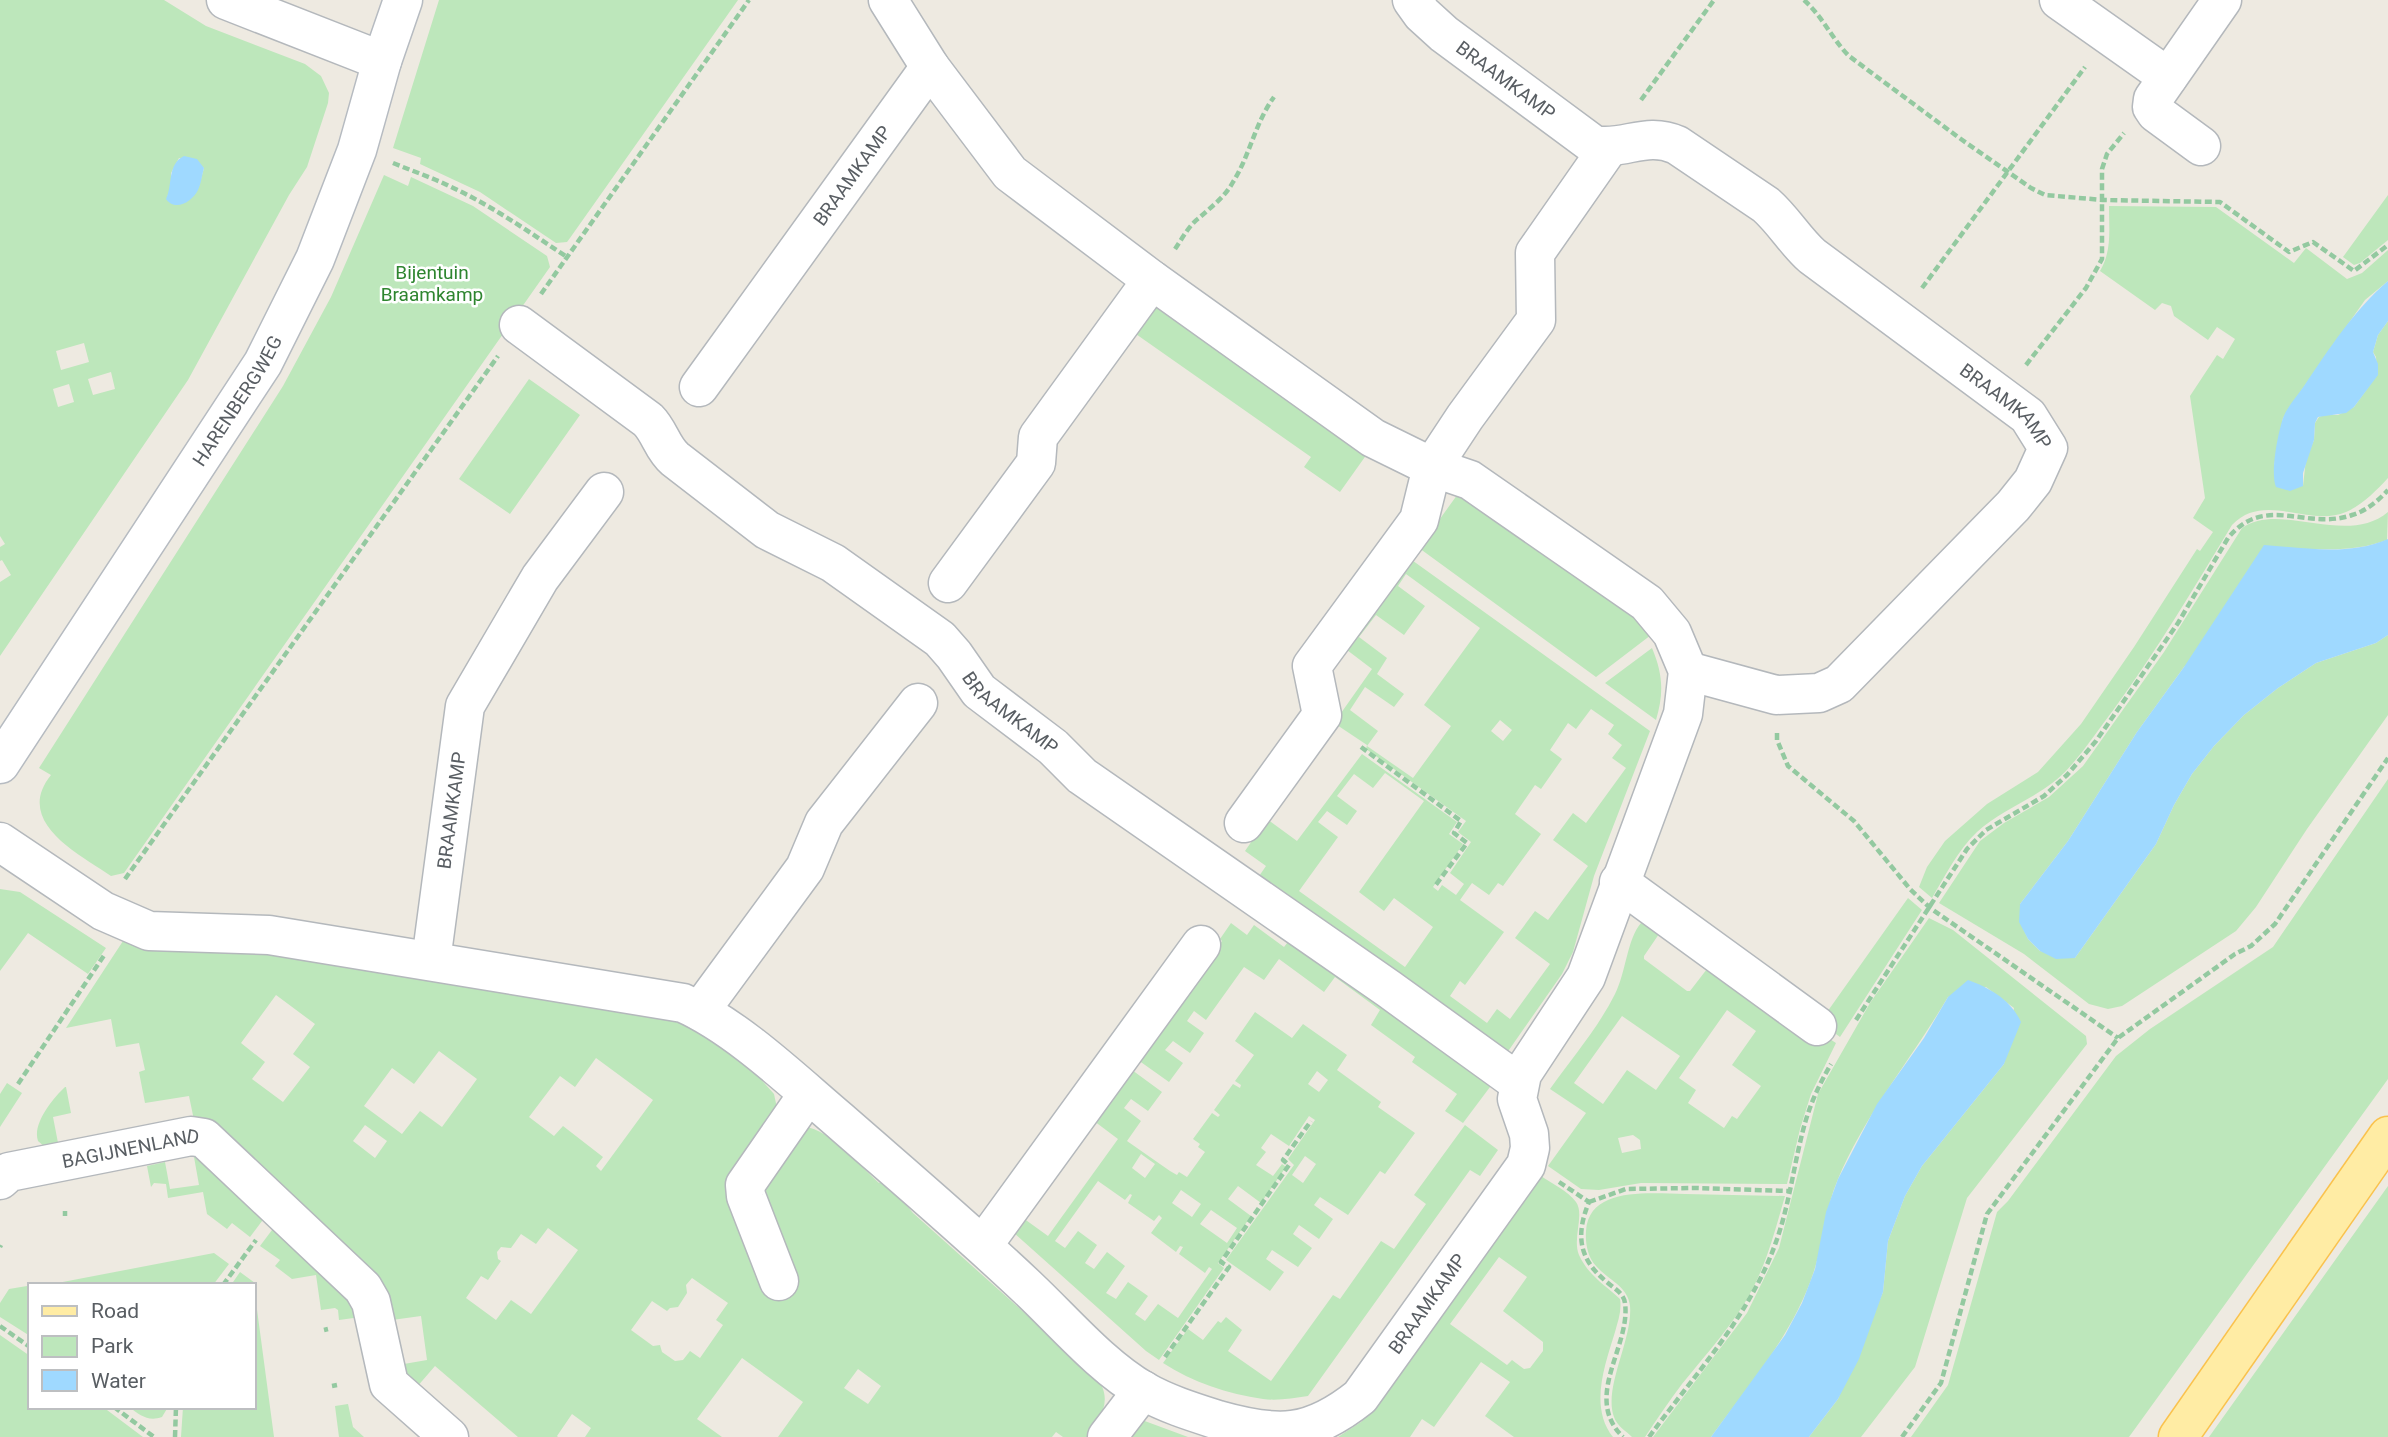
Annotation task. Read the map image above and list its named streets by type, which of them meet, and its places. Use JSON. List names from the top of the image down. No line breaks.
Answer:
{"streets":{"street":["BRAAMKAMP","HARENBERGWEG","BAGIJNENLAND"]},"parks":["Bijentuin Braamkamp"],"legend":["Road","Park","Water"]}
